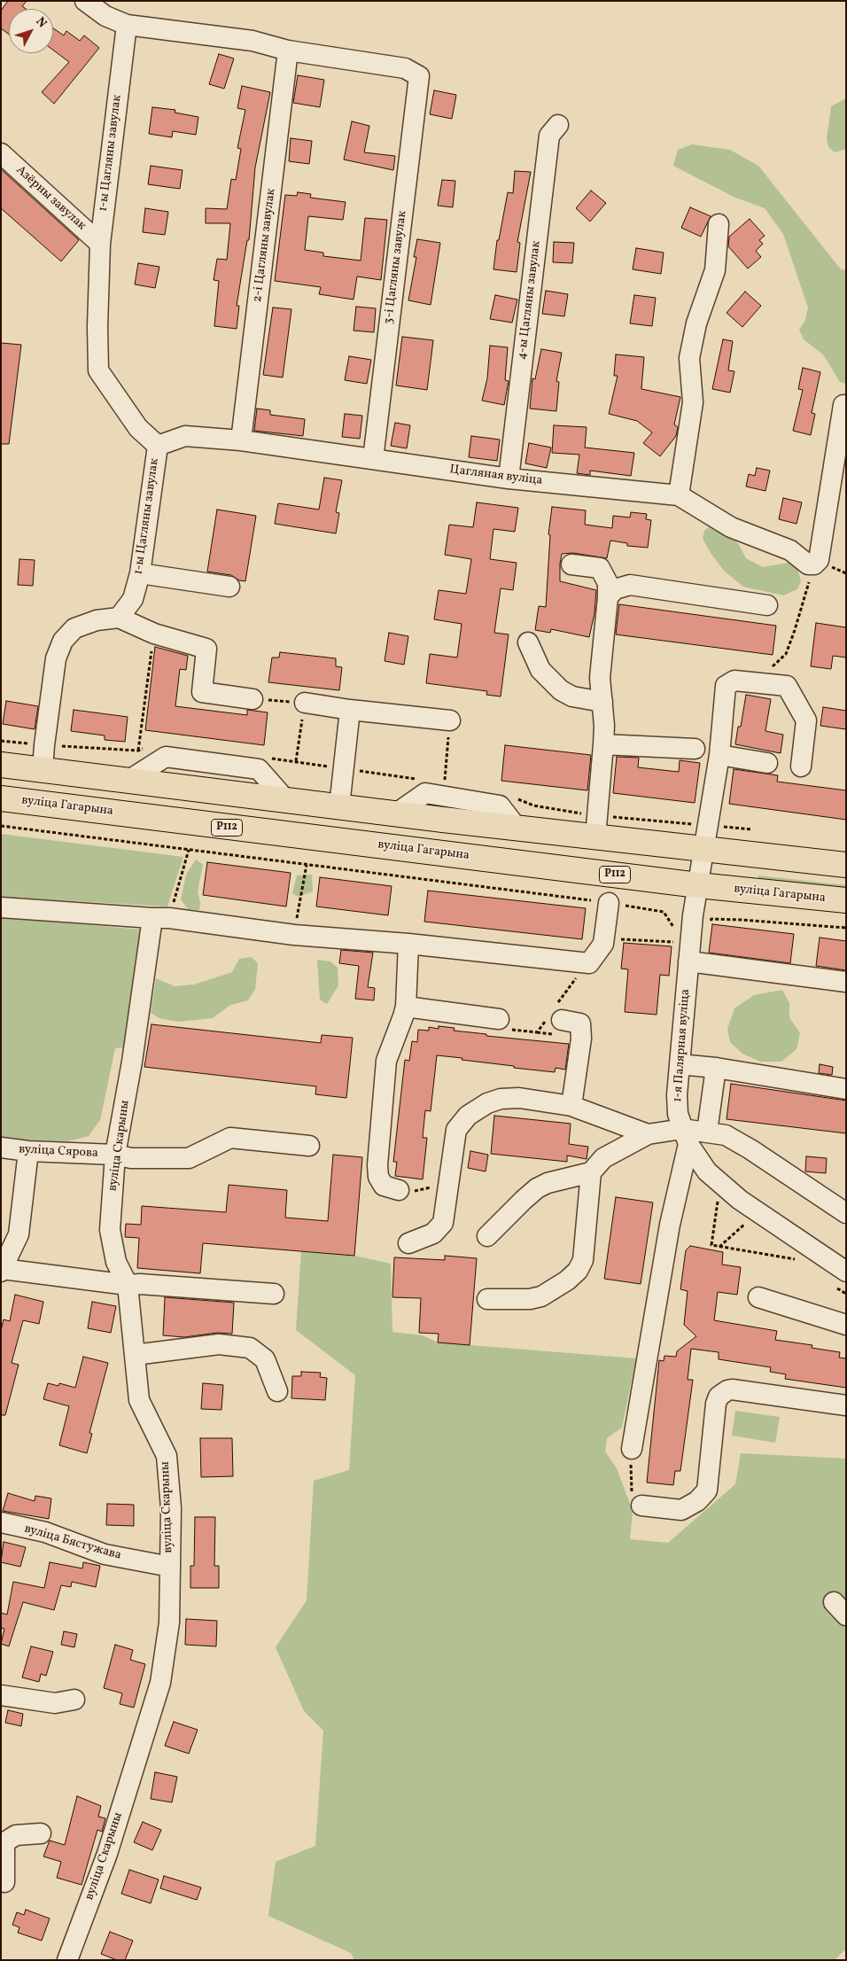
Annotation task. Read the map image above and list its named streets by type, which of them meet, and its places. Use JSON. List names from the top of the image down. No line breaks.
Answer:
{"streets":{"main road":["вуліца Гагарына","Р112"],"street":["1-ы Цагляны завулак","Азёрны завулак","2-і Цагляны завулак","3-і Цагляны завулак","4-ы Цагляны завулак","Цагляная вуліца","1-я Палярная вуліца","вуліца Скарыны","вуліца Сярова","вуліца Бястужава"]},"crossings":[["1-ы Цагляны завулак","Азёрны завулак"],["1-ы Цагляны завулак","Цагляная вуліца"],["2-і Цагляны завулак","3-і Цагляны завулак"],["2-і Цагляны завулак","Цагляная вуліца"],["3-і Цагляны завулак","Цагляная вуліца"],["4-ы Цагляны завулак","Цагляная вуліца"],["вуліца Гагарына","1-я Палярная вуліца"],["вуліца Скарыны","вуліца Сярова"],["вуліца Скарыны","вуліца Бястужава"]],"north":"top right"}
